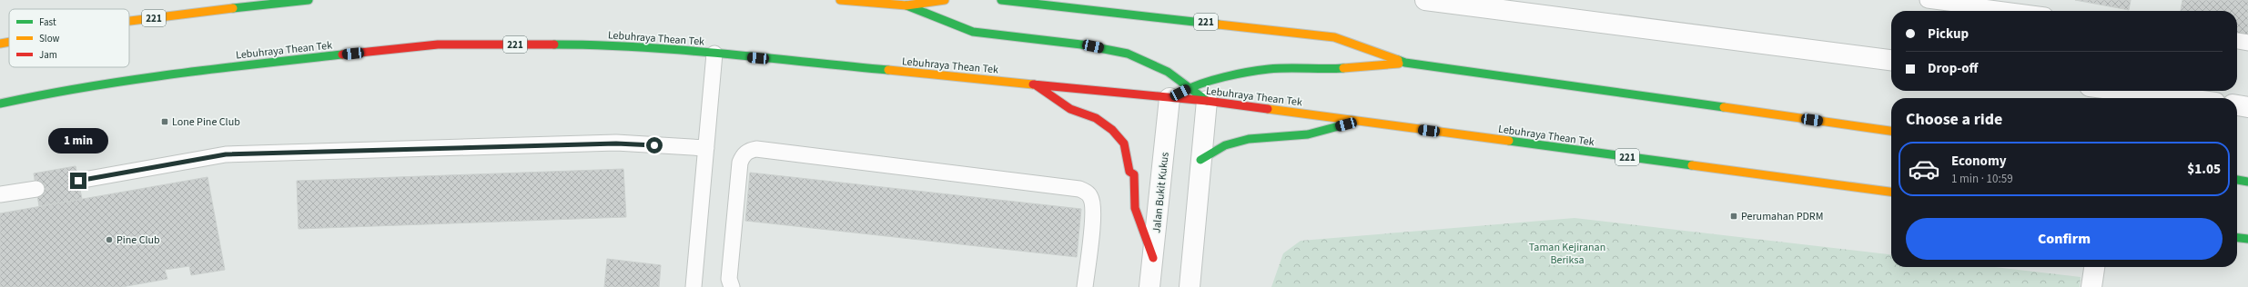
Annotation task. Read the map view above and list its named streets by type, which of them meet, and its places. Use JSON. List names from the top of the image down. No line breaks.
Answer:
{"streets":{"main road":["221","Lebuhraya Thean Tek"],"street":["Jalan Bukit Kukus"]},"crossings":[["Lebuhraya Thean Tek","Jalan Bukit Kukus"]],"parks":["Taman Kejiranan Beriksa"],"places":{"transit":["Lone Pine Club","Perumahan PDRM"],"other":["Pine Club"]},"legend":["Fast","Slow","Jam"],"page":{"banner":["Pickup","Drop-off"],"heading":"Choose a ride","bubble":"1 min","list":[{"name":"Economy","note":"1 min · 10:59","value":"$1.05"}],"buttons":"Confirm"}}
